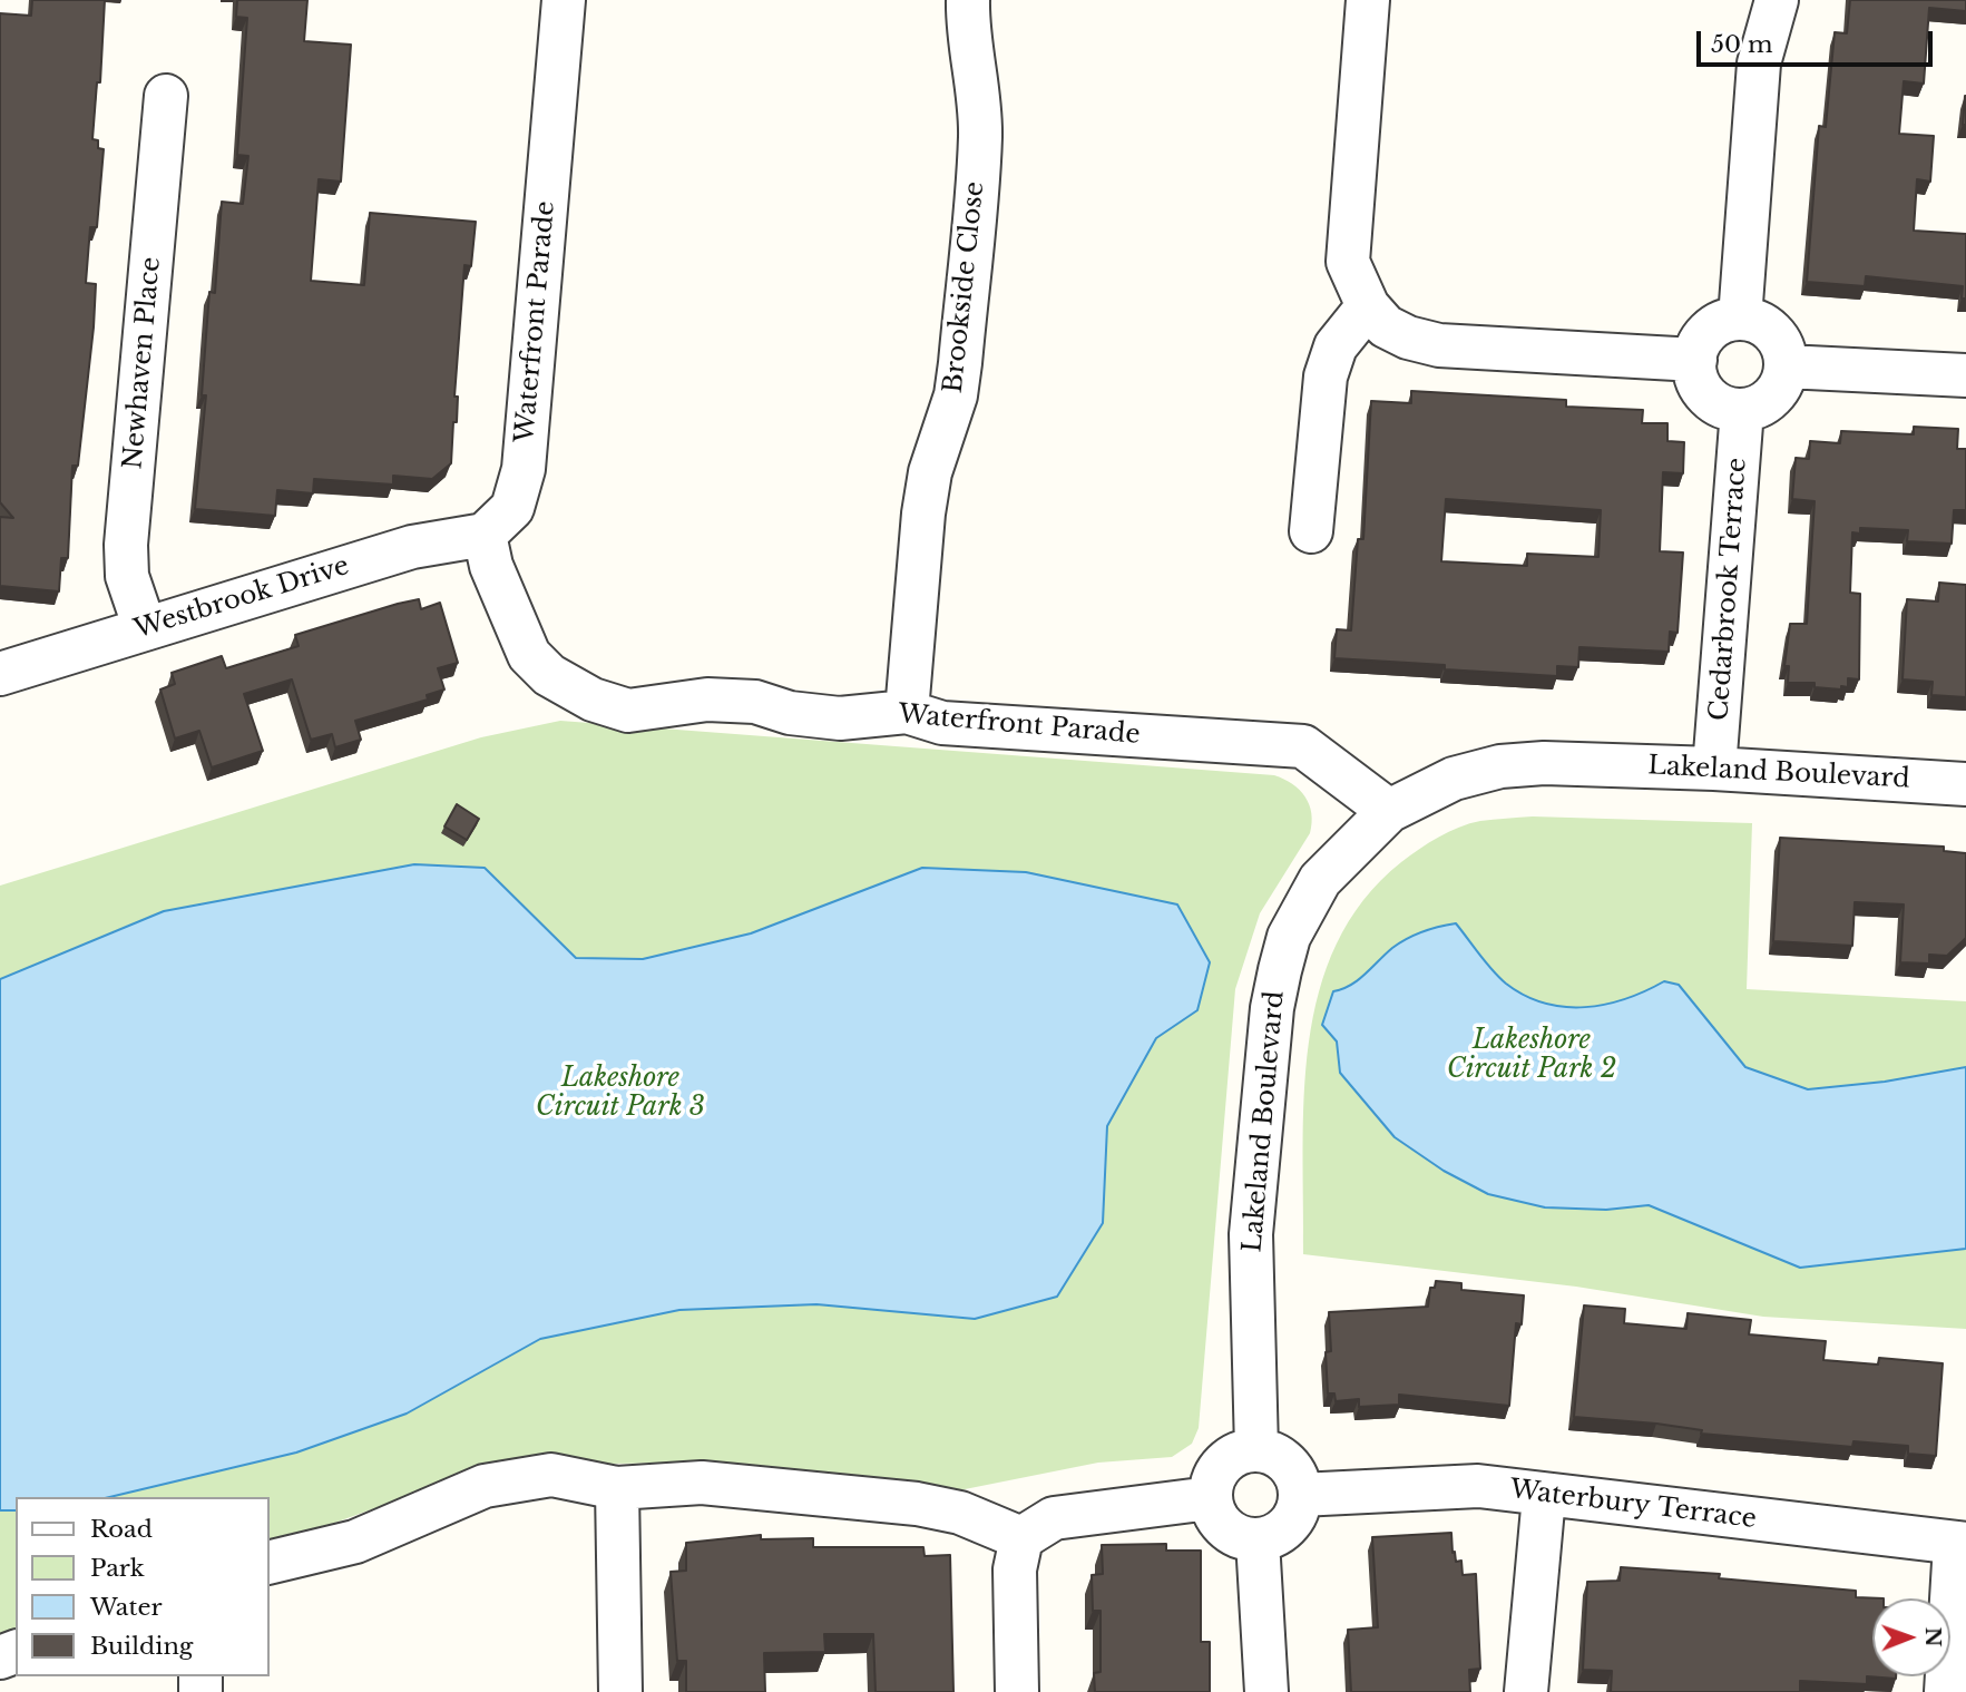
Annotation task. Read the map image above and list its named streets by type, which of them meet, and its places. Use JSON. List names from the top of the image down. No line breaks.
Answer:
{"streets":{"street":["Brookside Close","Waterfront Parade","Newhaven Place","Cedarbrook Terrace","Westbrook Drive","Lakeland Boulevard","Waterbury Terrace"]},"crossings":[["Brookside Close","Waterfront Parade"],["Waterfront Parade","Westbrook Drive"],["Waterfront Parade","Lakeland Boulevard"],["Newhaven Place","Westbrook Drive"],["Cedarbrook Terrace","Lakeland Boulevard"],["Lakeland Boulevard","Waterbury Terrace"]],"parks":["Lakeshore Circuit Park 2","Lakeshore Circuit Park 3"],"legend":["Road","Park","Water","Building"],"scale_bar":"50 m","north":"right"}
